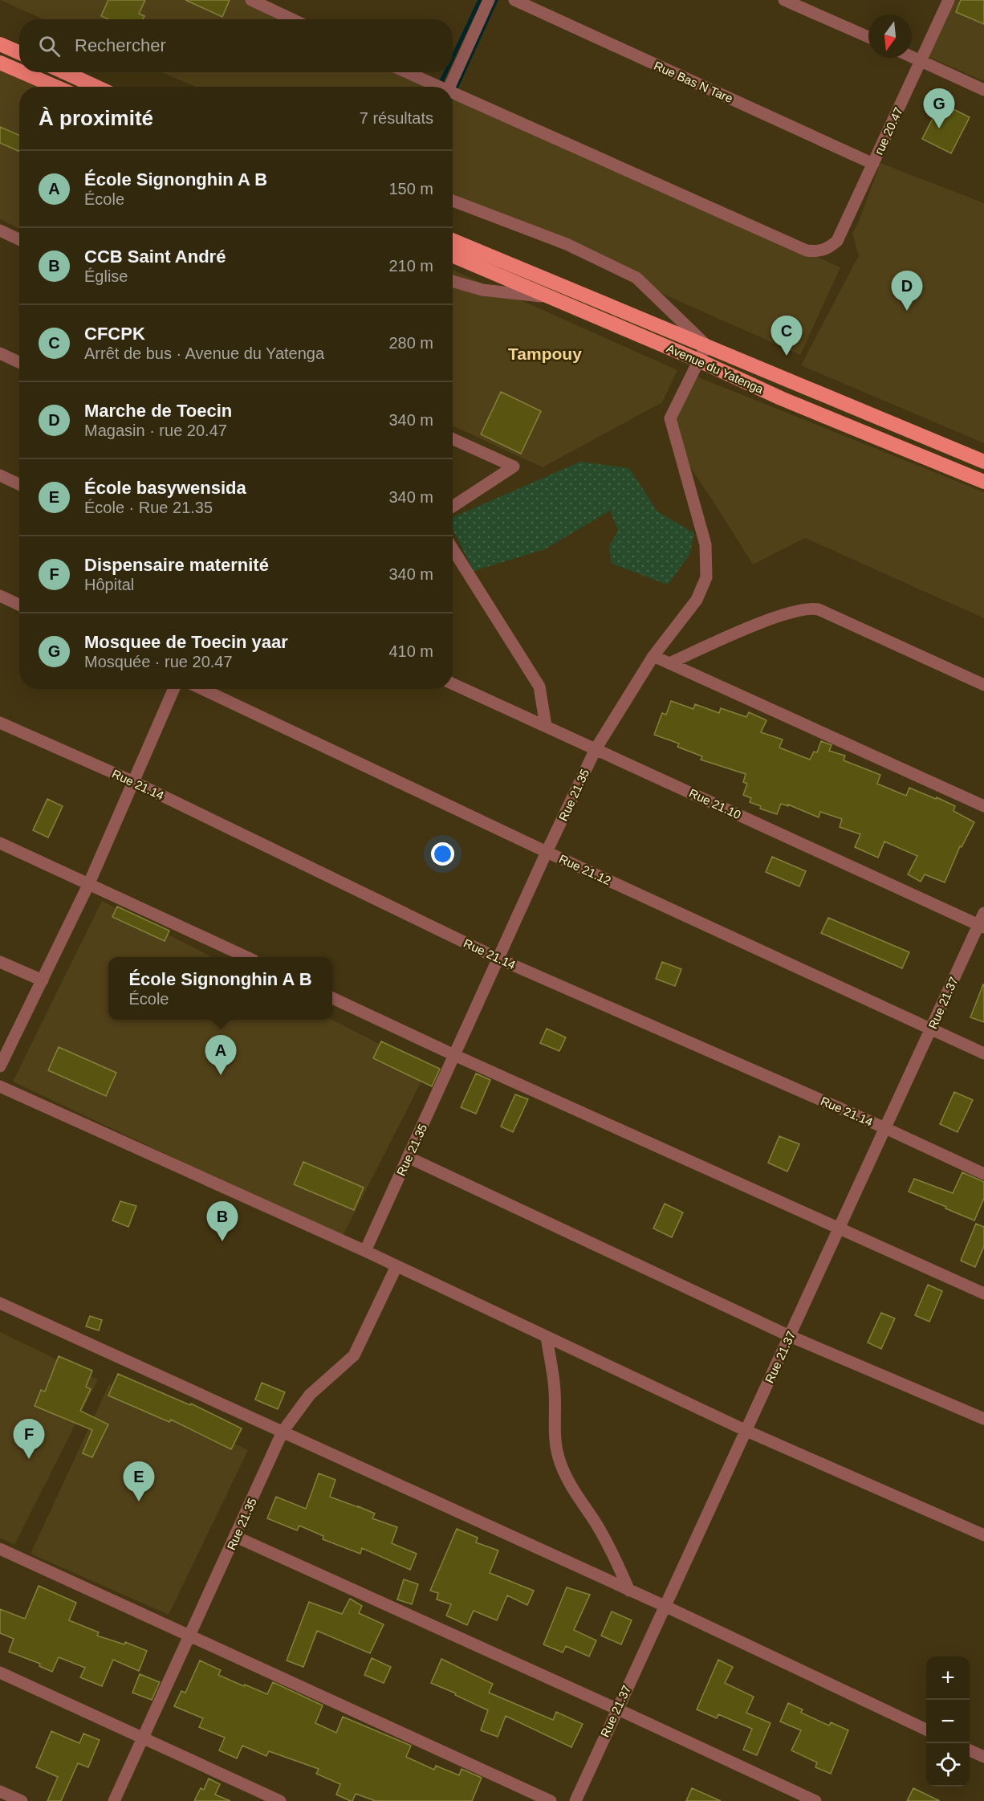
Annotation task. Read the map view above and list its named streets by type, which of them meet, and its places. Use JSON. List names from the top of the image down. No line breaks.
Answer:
{"streets":{"main road":["Avenue du Yatenga"],"street":["Rue Bas N Tare","rue 20.47","Rue 21.14","Rue 21.35","Rue 21.10","Rue 21.12","Rue 21.37"]},"crossings":[["Rue Bas N Tare","rue 20.47"],["Avenue du Yatenga","Rue 21.35"],["Rue 21.14","Rue 21.35"],["Rue 21.14","Rue 21.37"],["Rue 21.35","Rue 21.10"],["Rue 21.35","Rue 21.12"],["Rue 21.10","Rue 21.37"],["Rue 21.12","Rue 21.37"]],"districts":["Tampouy"],"north":"bottom","page":{"search":"Rechercher","heading":["À proximité","7 résultats"],"pins":["G","D","C","A","B","F","E"],"list":[{"mark":"A","name":"École Signonghin A B","note":"École","value":"150 m"},{"mark":"B","name":"CCB Saint André","note":"Église","value":"210 m"},{"mark":"C","name":"CFCPK","note":"Arrêt de bus · Avenue du Yatenga","value":"280 m"},{"mark":"D","name":"Marche de Toecin","note":"Magasin · rue 20.47","value":"340 m"},{"mark":"E","name":"École basywensida","note":"École · Rue 21.35","value":"340 m"},{"mark":"F","name":"Dispensaire maternité","note":"Hôpital","value":"340 m"},{"mark":"G","name":"Mosquee de Toecin yaar","note":"Mosquée · rue 20.47","value":"410 m"}],"popup":["École Signonghin A B","École"],"map_buttons":["+","−"]}}
